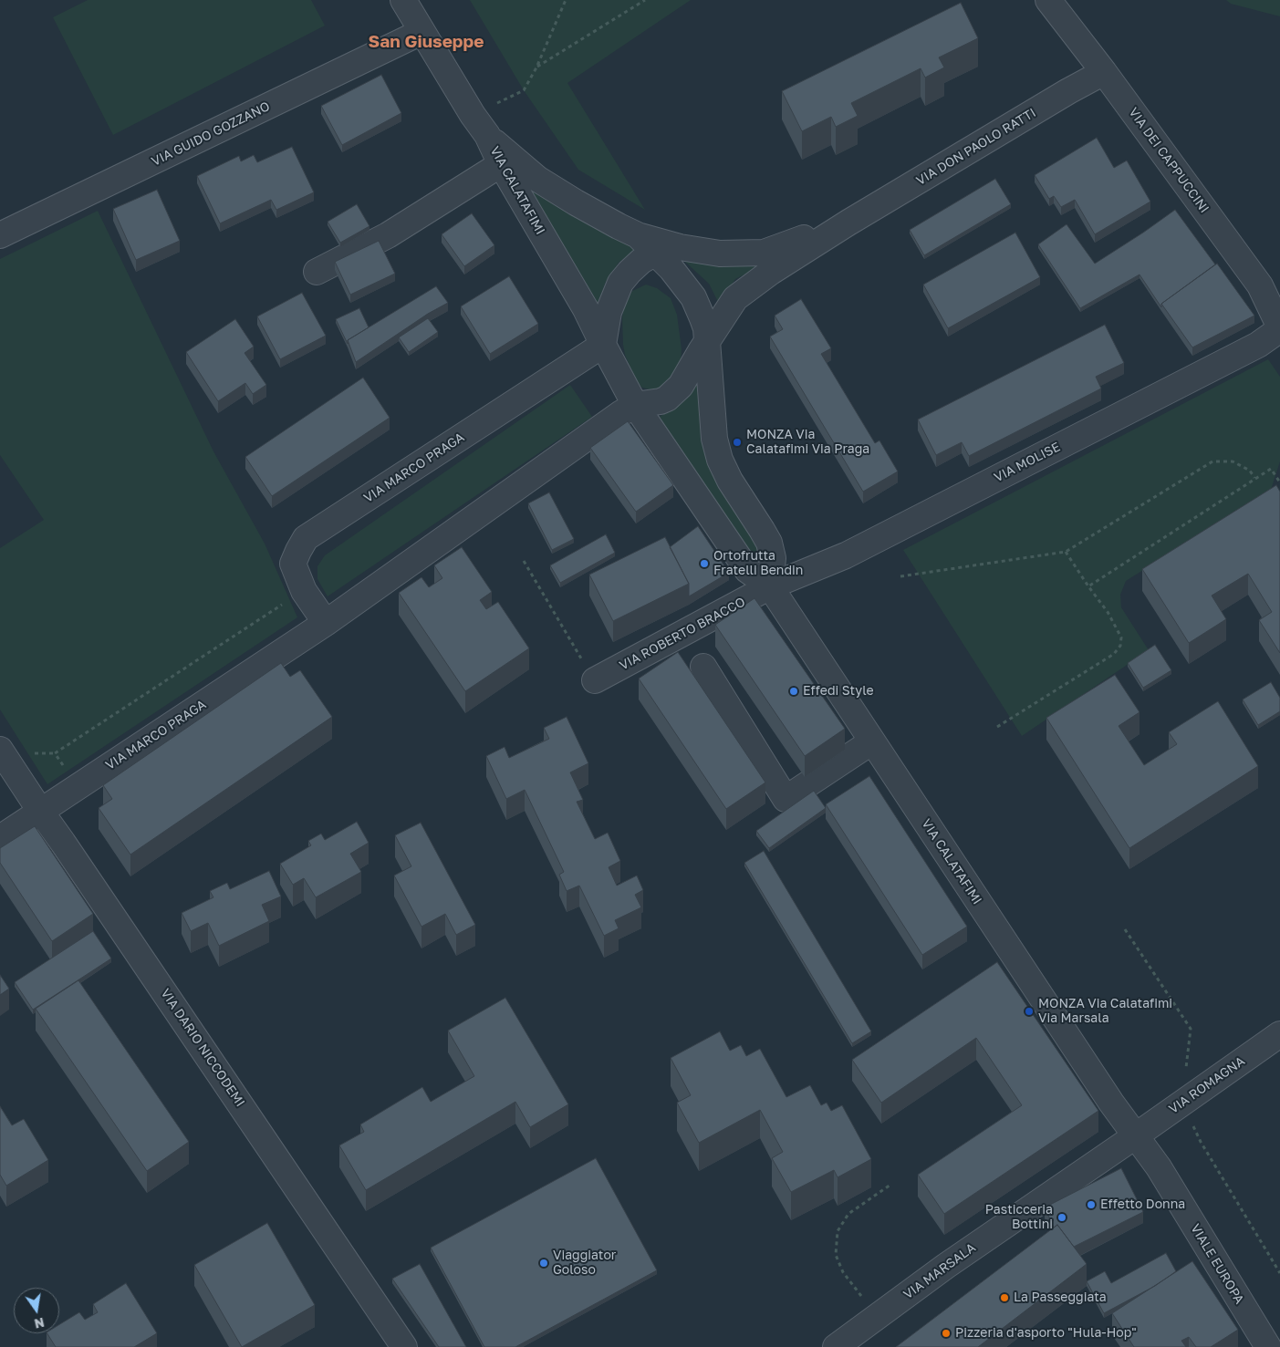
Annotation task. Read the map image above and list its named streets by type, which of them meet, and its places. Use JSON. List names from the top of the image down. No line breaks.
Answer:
{"streets":{"street":["VIA GUIDO GOZZANO","VIA DON PAOLO RATTI","VIA DEI CAPPUCCINI","VIA CALATAFIMI","VIA MOLISE","VIA MARCO PRAGA","VIA ROBERTO BRACCO","VIA DARIO NICCODEMI","VIA ROMAGNA","VIALE EUROPA","VIA MARSALA"]},"crossings":[["VIA DON PAOLO RATTI","VIA DEI CAPPUCCINI"],["VIA DON PAOLO RATTI","VIA CALATAFIMI"],["VIA DON PAOLO RATTI","VIA MARCO PRAGA"],["VIA DEI CAPPUCCINI","VIA MOLISE"],["VIA CALATAFIMI","VIA MOLISE"],["VIA CALATAFIMI","VIA MARCO PRAGA"],["VIA CALATAFIMI","VIA ROBERTO BRACCO"],["VIA CALATAFIMI","VIA ROMAGNA"],["VIA CALATAFIMI","VIALE EUROPA"],["VIA CALATAFIMI","VIA MARSALA"],["VIA MOLISE","VIA ROBERTO BRACCO"],["VIA MARCO PRAGA","VIA DARIO NICCODEMI"],["VIA ROMAGNA","VIALE EUROPA"],["VIA ROMAGNA","VIA MARSALA"],["VIALE EUROPA","VIA MARSALA"]],"districts":["San Giuseppe"],"places":["MONZA Via Calatafimi Via Praga","Ortofrutta Fratelli Bendin","Effedi Style","MONZA Via Calatafimi Via Marsala","Effetto Donna","Pasticceria Bottini","Viaggiator Goloso","La Passeggiata","Pizzeria d'asporto \"Hula-Hop\""],"north":"bottom"}
